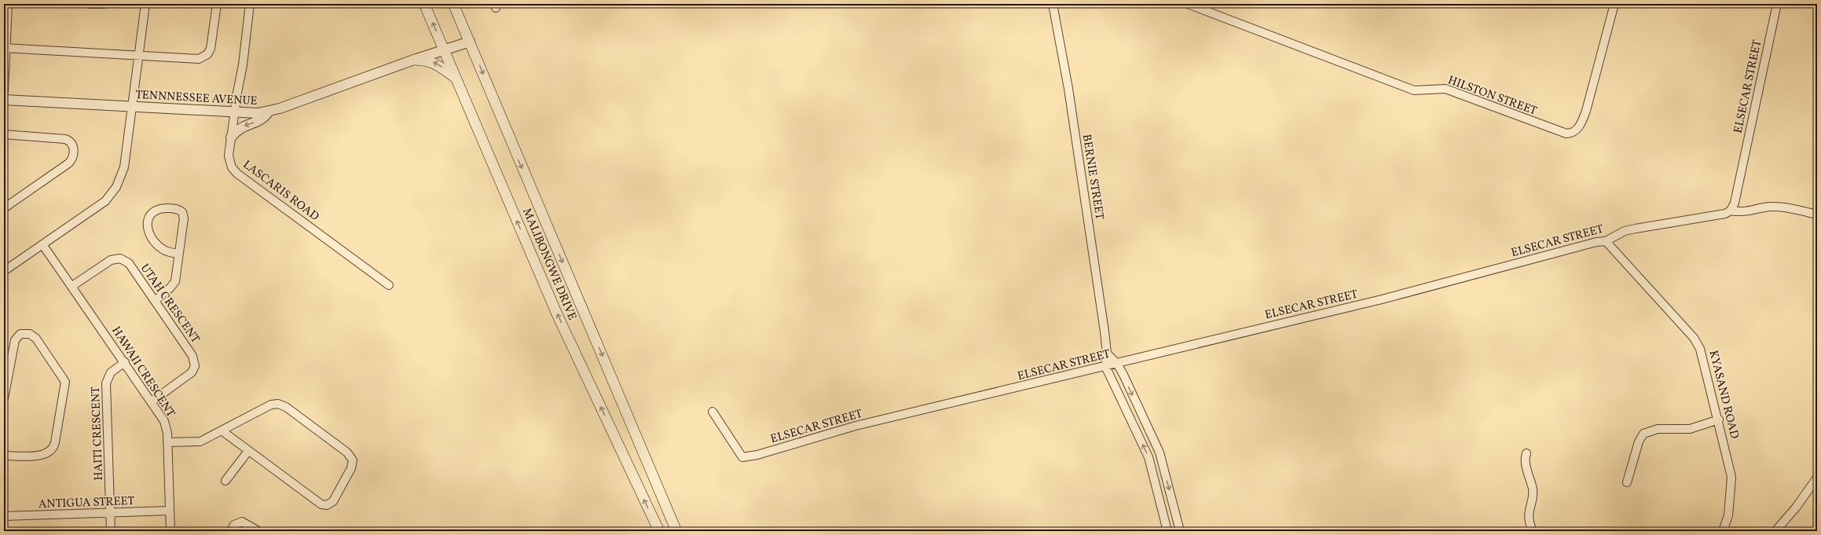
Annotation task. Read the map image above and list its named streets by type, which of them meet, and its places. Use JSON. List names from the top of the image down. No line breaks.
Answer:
{"streets":{"main road":["MALIBONGWE DRIVE"],"street":["ELSECAR STREET","HILSTON STREET","TENNNESSEE AVENUE","BERNIE STREET","LASCARIS ROAD","UTAH CRESCENT","HAWAII CRESCENT","KYASAND ROAD","HAITI CRESCENT","ANTIGUA STREET"]},"crossings":[["ELSECAR STREET","BERNIE STREET"],["ELSECAR STREET","KYASAND ROAD"],["TENNNESSEE AVENUE","LASCARIS ROAD"],["TENNNESSEE AVENUE","MALIBONGWE DRIVE"],["UTAH CRESCENT","HAWAII CRESCENT"],["HAWAII CRESCENT","HAITI CRESCENT"],["HAWAII CRESCENT","ANTIGUA STREET"],["HAITI CRESCENT","ANTIGUA STREET"]]}
